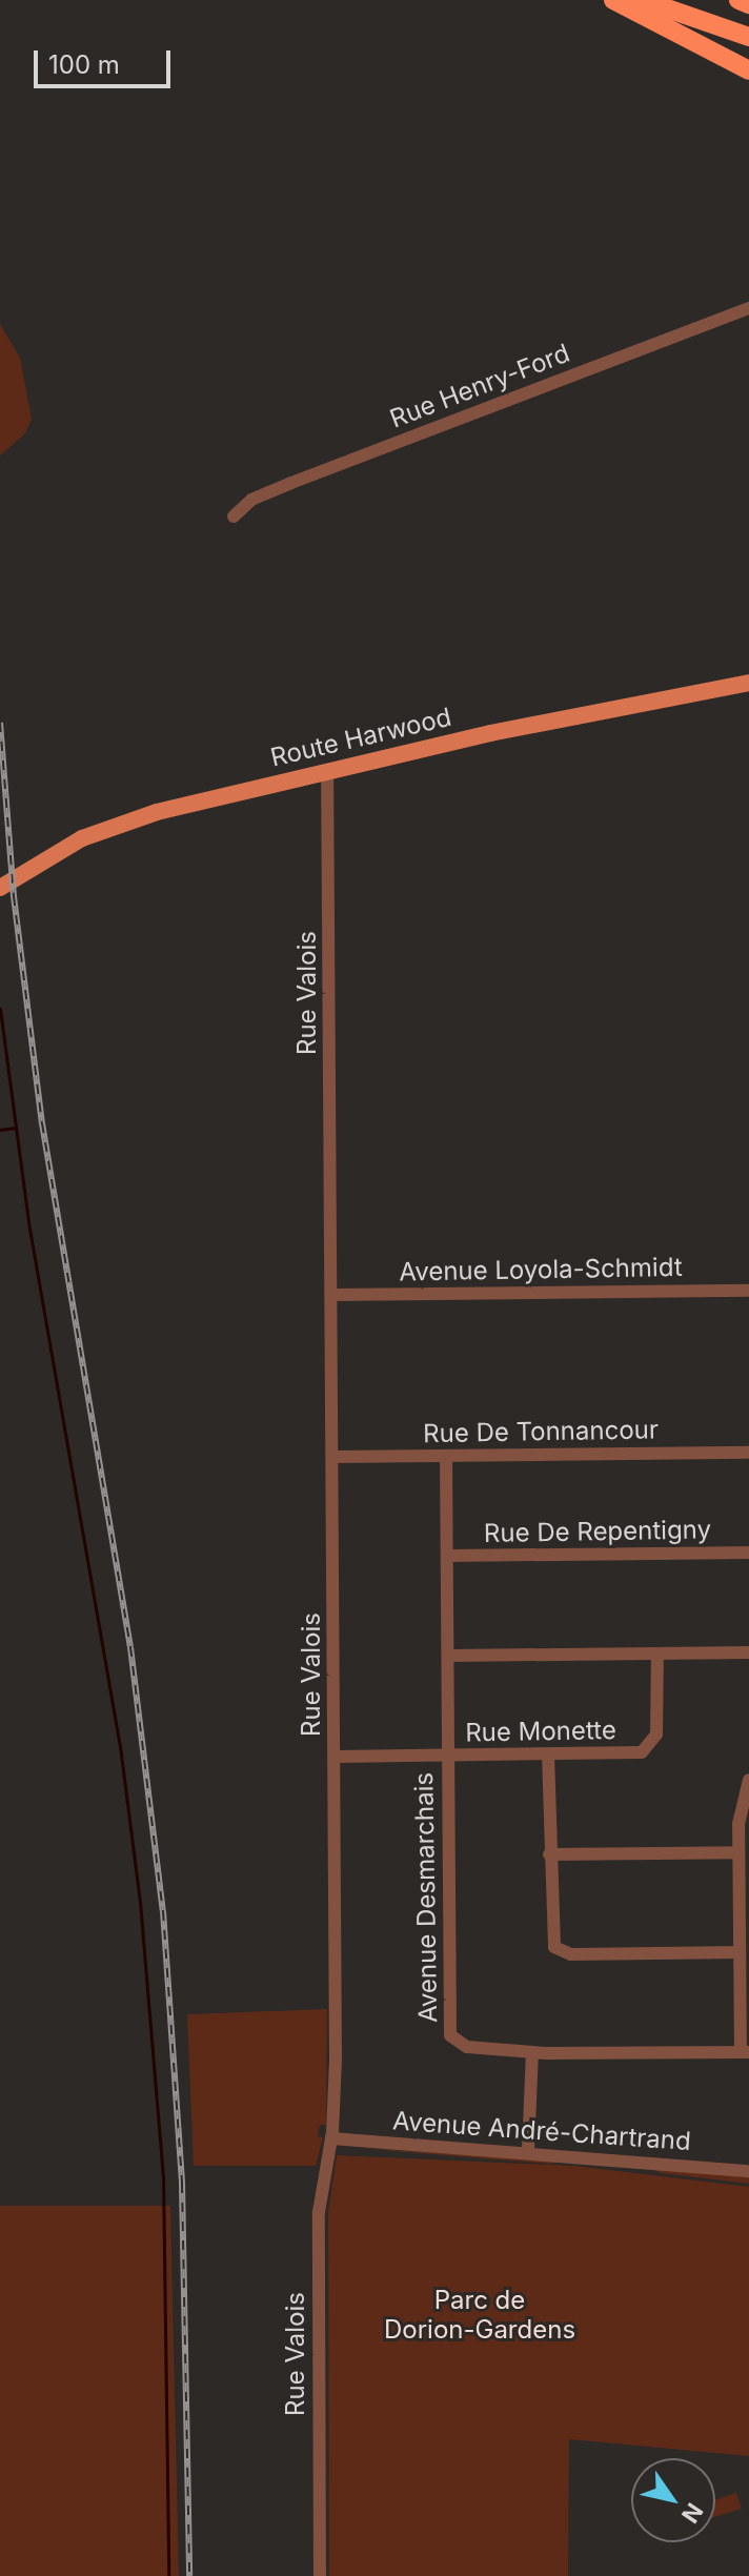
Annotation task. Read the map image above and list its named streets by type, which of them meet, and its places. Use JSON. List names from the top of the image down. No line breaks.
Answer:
{"streets":{"main road":["Route Harwood"],"street":["Rue Henry-Ford","Rue Valois","Avenue Loyola-Schmidt","Rue De Tonnancour","Rue De Repentigny","Rue Monette","Avenue Desmarchais","Avenue André-Chartrand"]},"crossings":[["Route Harwood","Rue Valois"],["Rue Valois","Avenue Loyola-Schmidt"],["Rue Valois","Rue De Tonnancour"],["Rue Valois","Rue Monette"],["Rue Valois","Avenue André-Chartrand"],["Rue De Tonnancour","Avenue Desmarchais"],["Rue De Repentigny","Avenue Desmarchais"],["Rue Monette","Avenue Desmarchais"]],"parks":["Parc de Dorion-Gardens"],"scale_bar":"100 m","north":"bottom right"}
